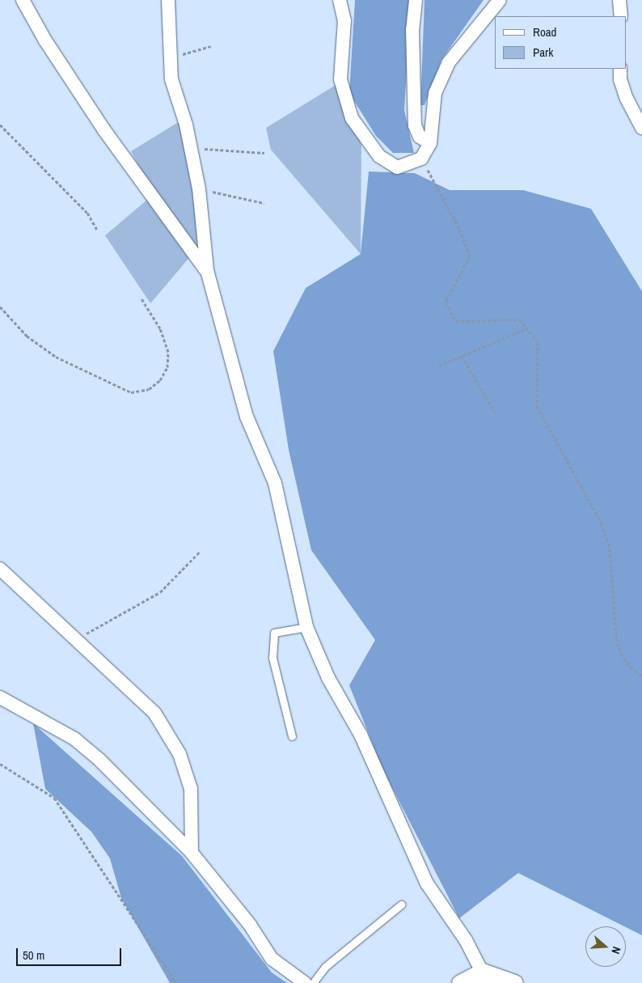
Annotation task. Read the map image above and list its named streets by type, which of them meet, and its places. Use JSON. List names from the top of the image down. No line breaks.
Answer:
{"legend":["Road","Park"],"scale_bar":"50 m","north":"right"}
